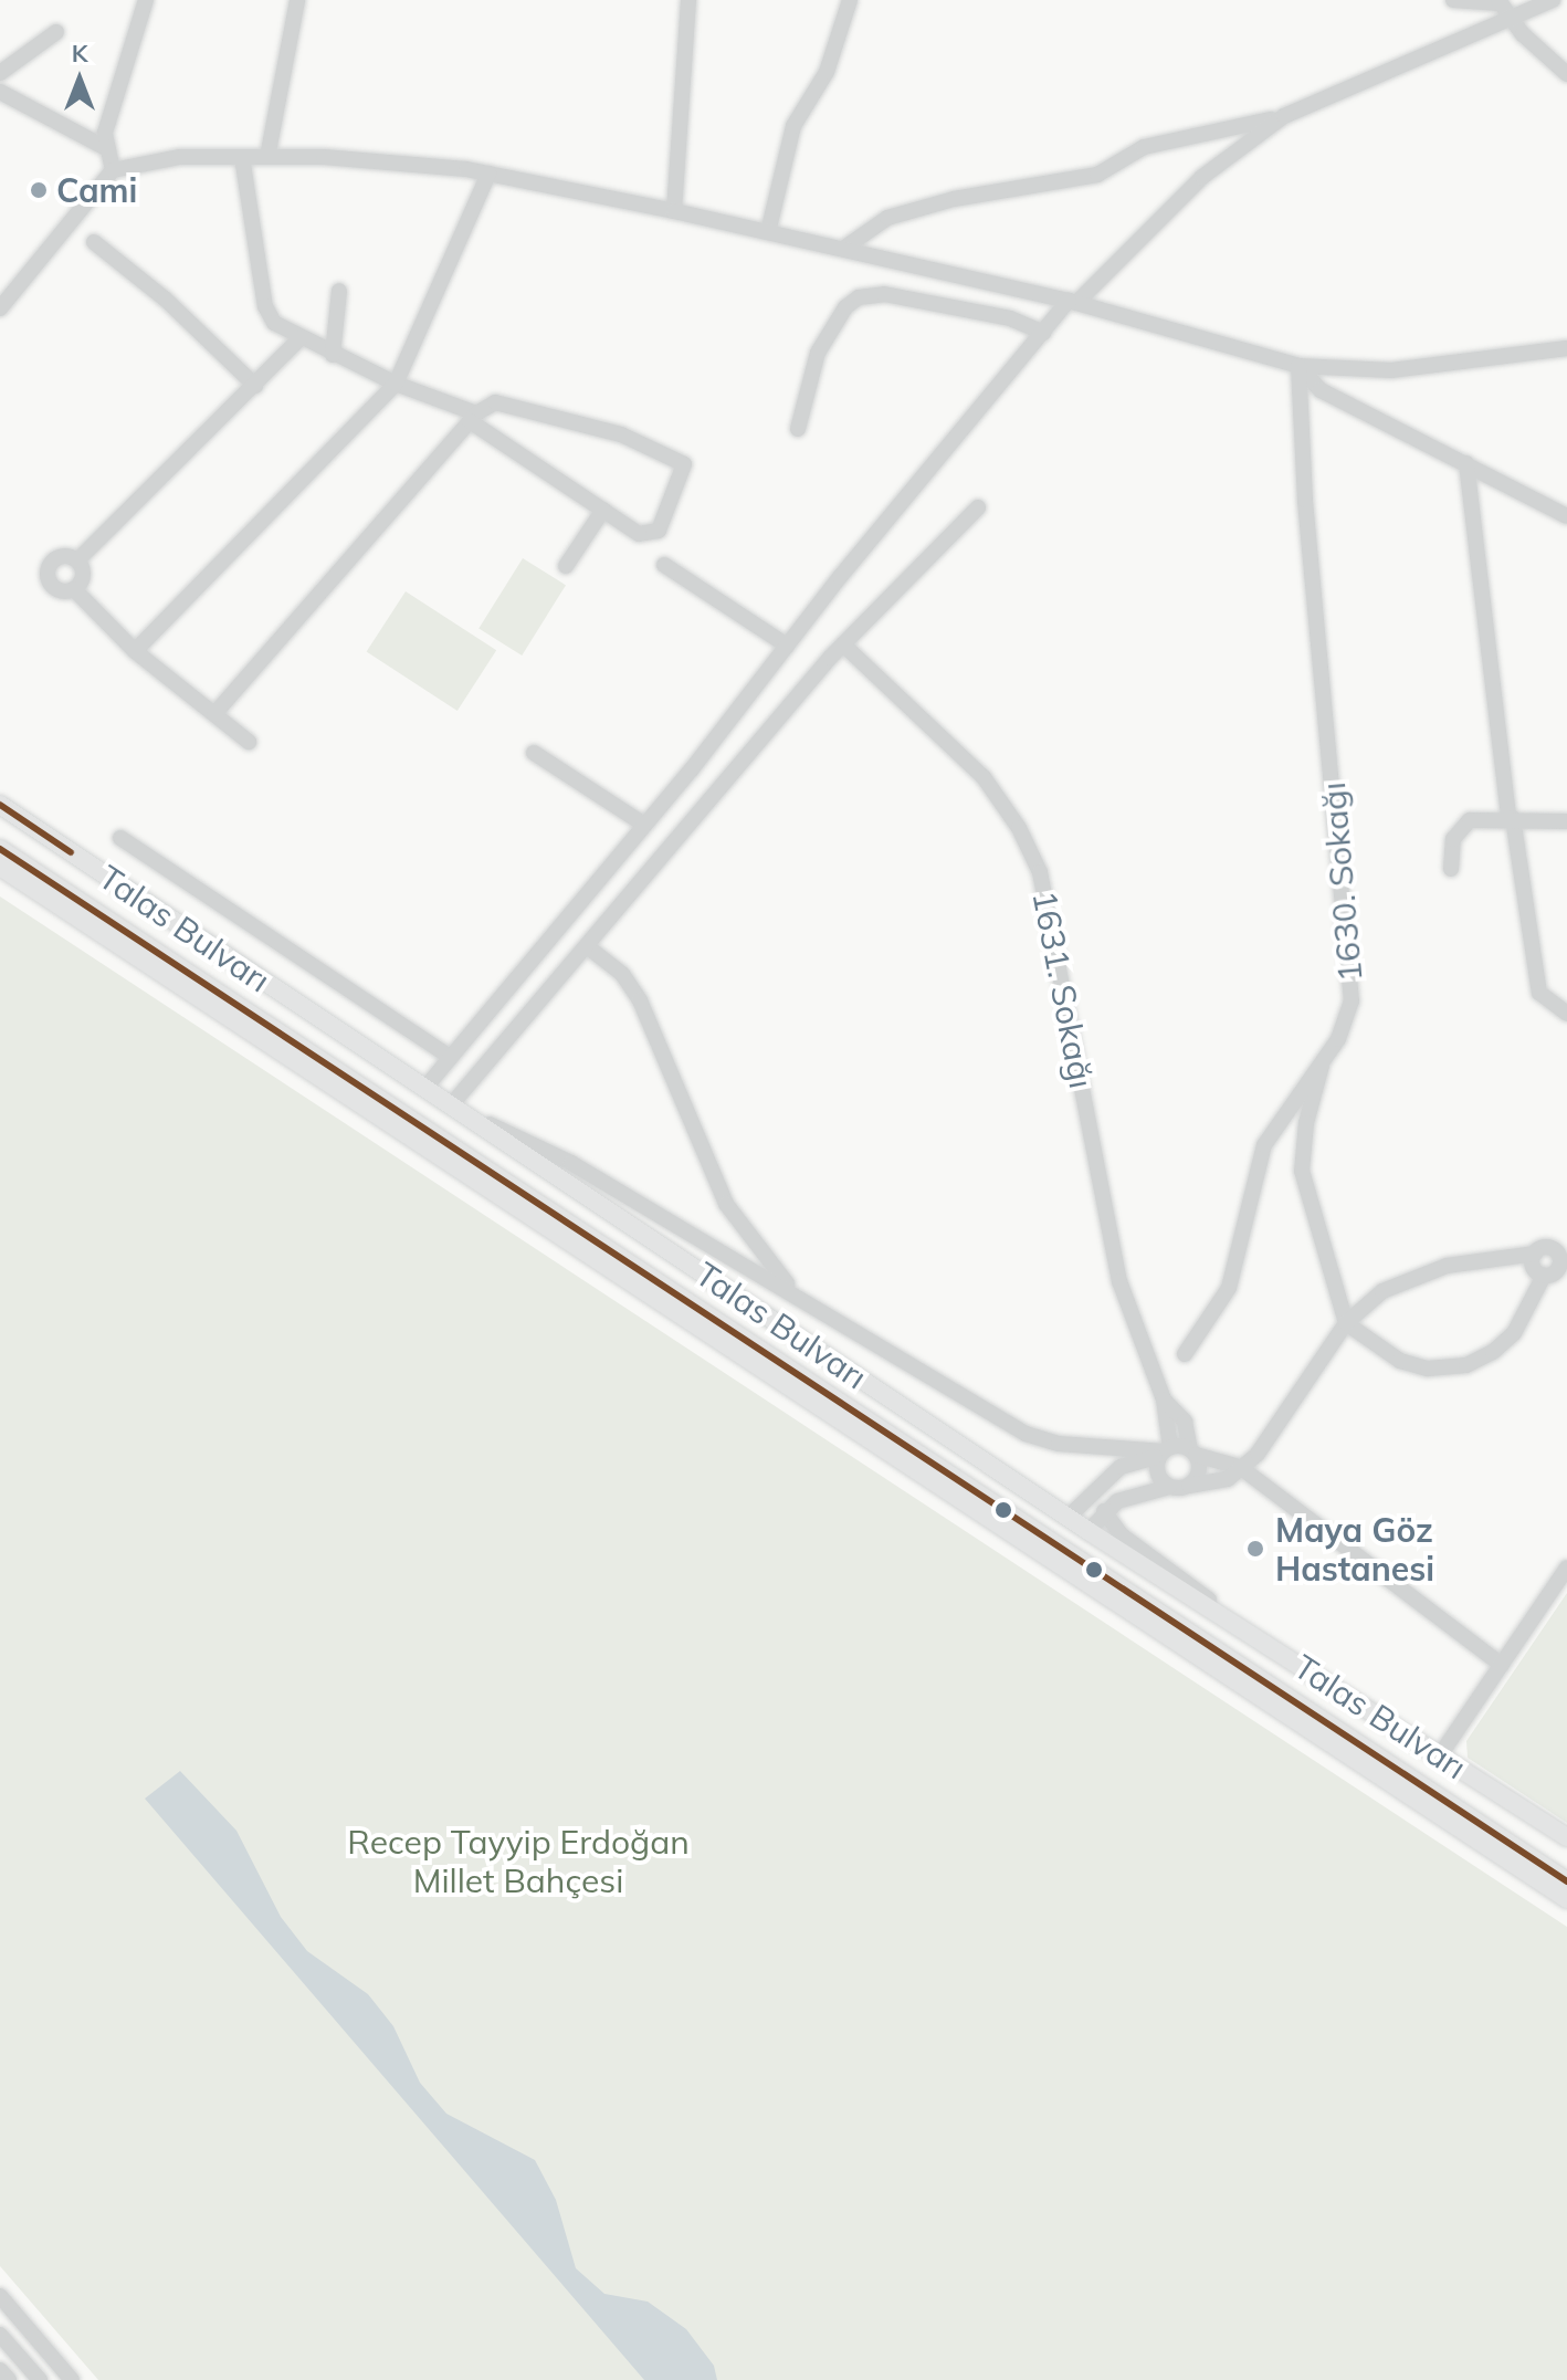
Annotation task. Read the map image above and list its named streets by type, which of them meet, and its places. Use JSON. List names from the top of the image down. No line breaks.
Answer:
{"streets":{"main road":["Talas Bulvarı"],"street":["1630. Sokağı","1631. Sokağı"]},"parks":["Recep Tayyip Erdoğan Millet Bahçesi"],"places":["Cami","Maya Göz Hastanesi"],"north":"top"}
